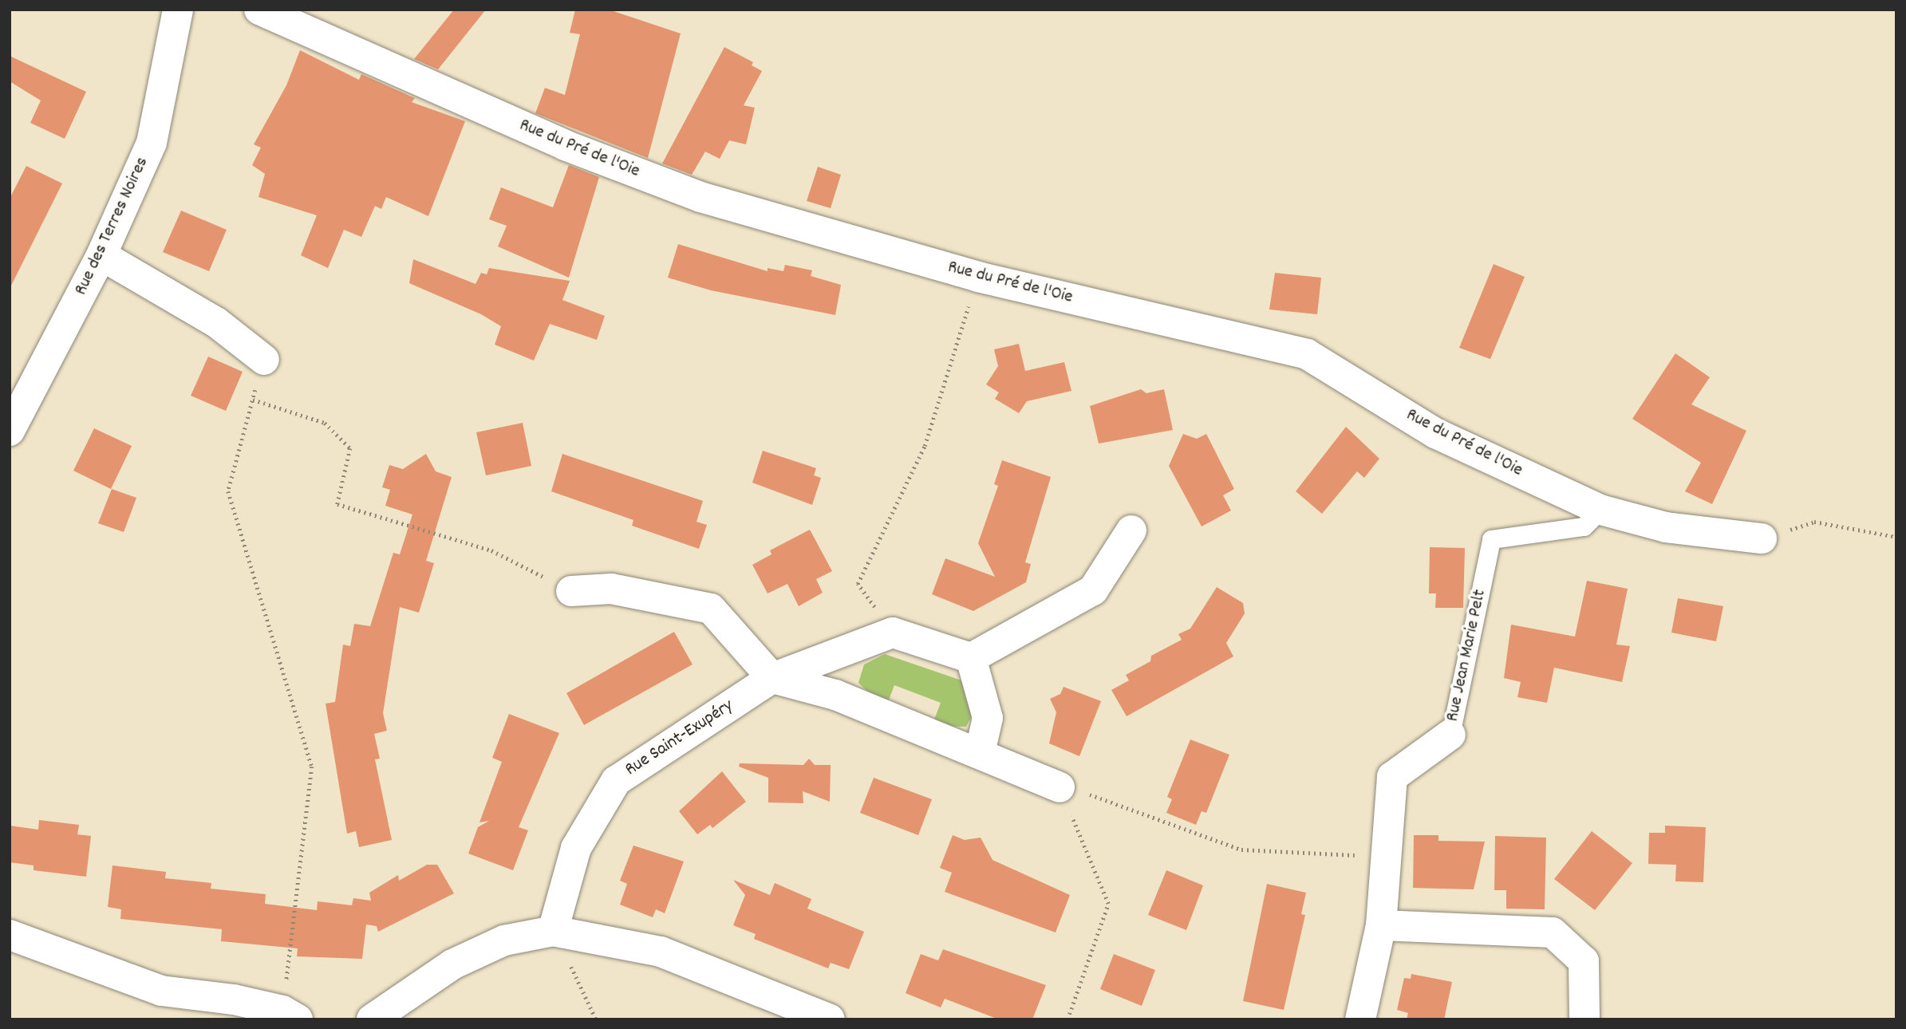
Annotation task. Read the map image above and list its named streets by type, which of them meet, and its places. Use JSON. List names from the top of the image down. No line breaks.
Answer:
{"streets":{"street":["Rue du Pré de l'Oie","Rue des Terres Noires","Rue Jean Marie Pelt","Rue Saint-Exupéry"]},"crossings":[["Rue du Pré de l'Oie","Rue Jean Marie Pelt"]]}
